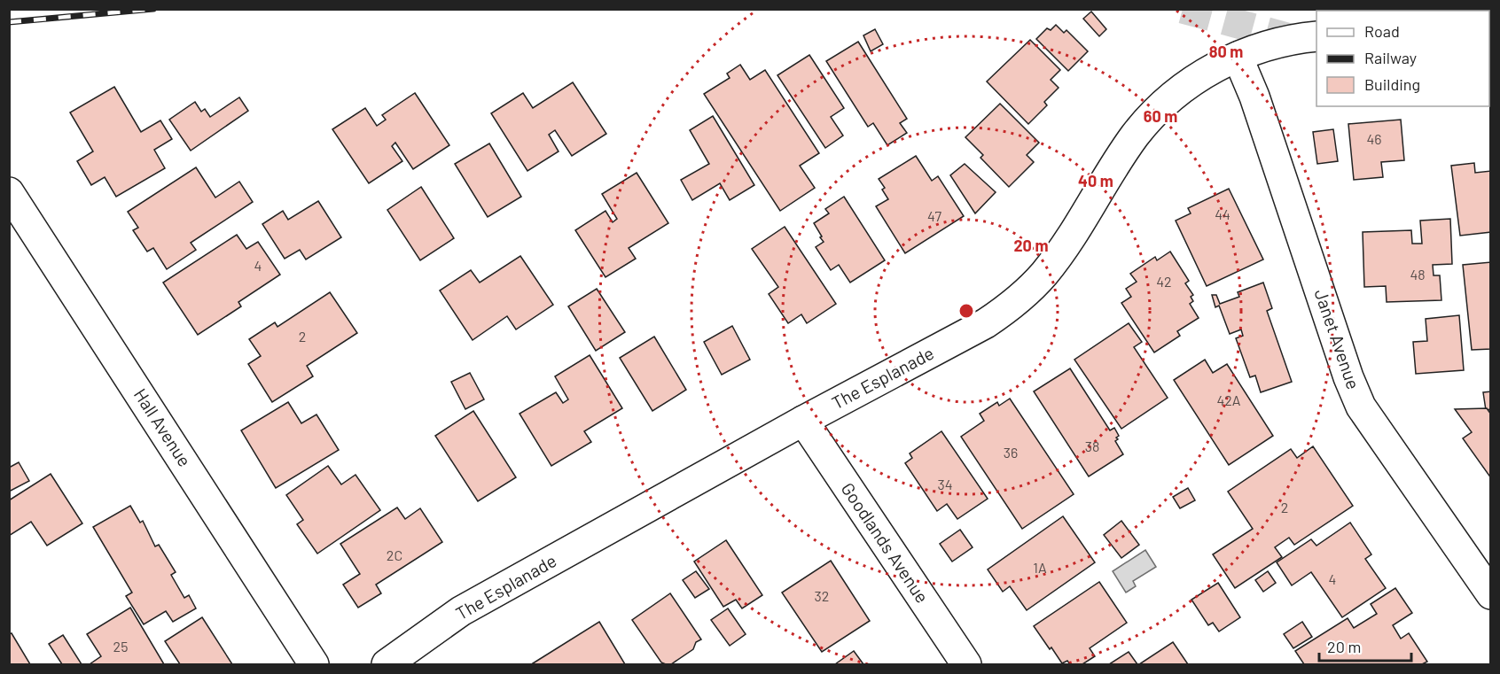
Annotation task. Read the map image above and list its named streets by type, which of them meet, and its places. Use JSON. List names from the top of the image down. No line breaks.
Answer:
{"streets":{"street":["Janet Avenue","The Esplanade","Hall Avenue","Goodlands Avenue"]},"crossings":[["Janet Avenue","The Esplanade"],["The Esplanade","Goodlands Avenue"]],"house_numbers":["46","44","47","4","48","42","2","42A","38","36","34","2","2C","1A","4","32","25"],"legend":["Road","Railway","Building"],"scale_bar":"20 m","rings":["80 m","60 m","40 m","20 m"]}
